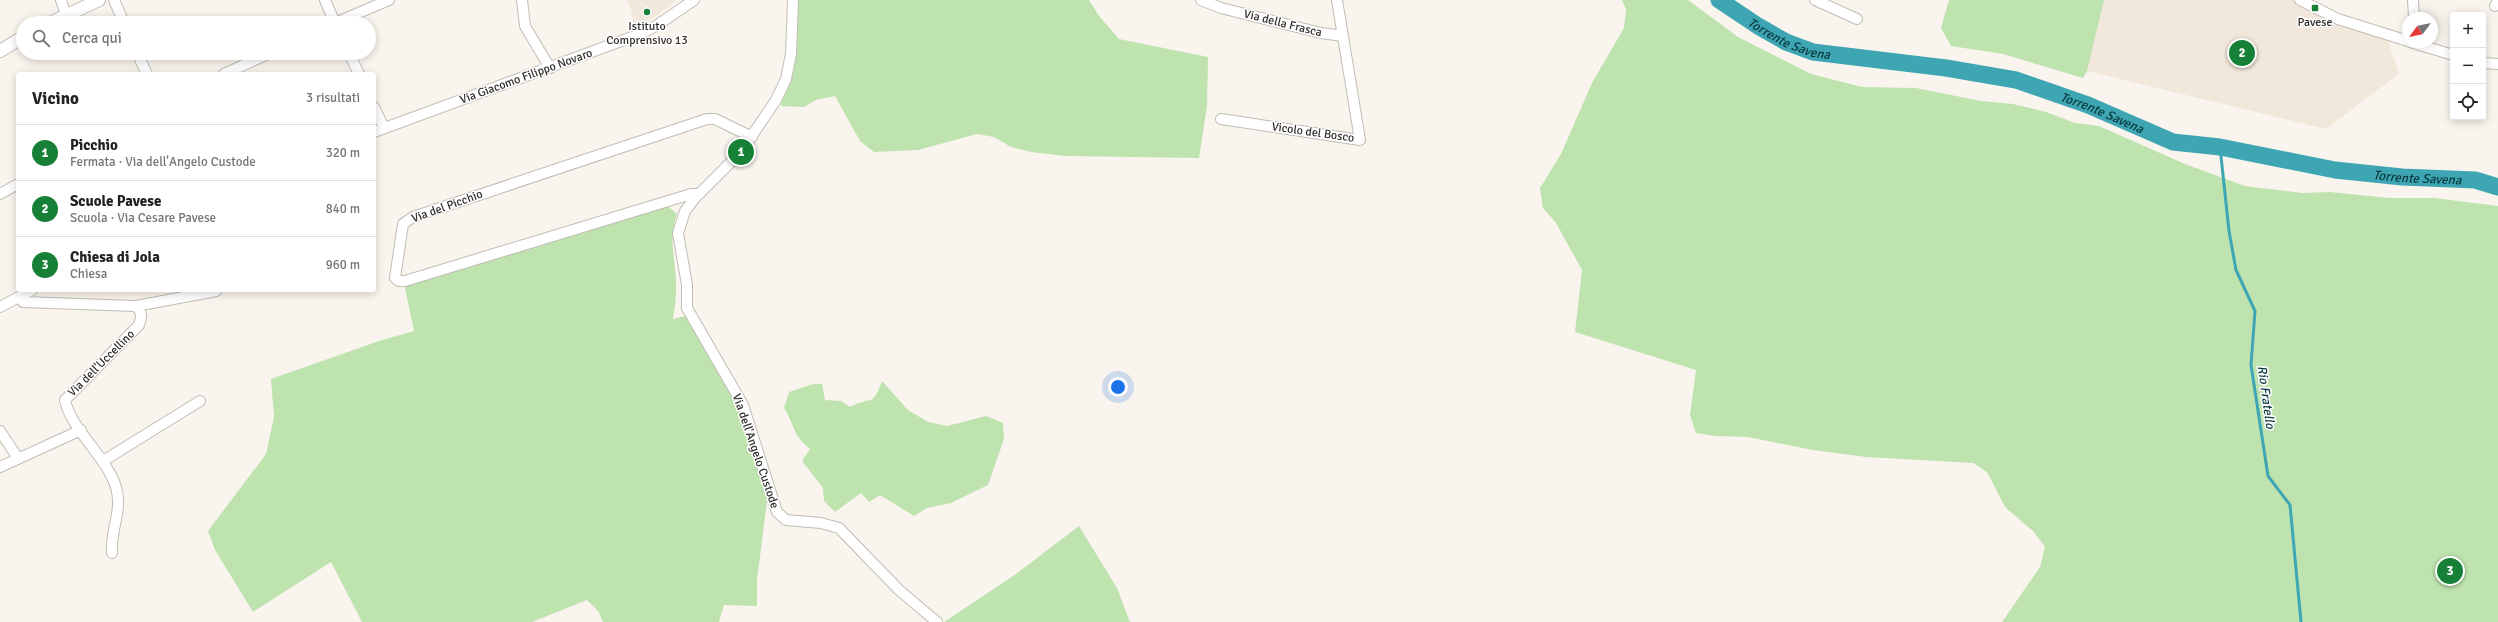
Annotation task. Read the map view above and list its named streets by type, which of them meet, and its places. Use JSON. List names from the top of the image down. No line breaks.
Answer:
{"streets":{"street":["Via della Frasca","Via Giacomo Filippo Novaro","Vicolo del Bosco","Via del Picchio","Via dell'Uccellino","Via dell'Angelo Custode"]},"crossings":[["Via della Frasca","Vicolo del Bosco"],["Via del Picchio","Via dell'Angelo Custode"]],"water":["Torrente Savena","Rio Fratello"],"places":{"transit":["Pavese"],"other":["Istituto Comprensivo 13"]},"north":"bottom left","page":{"map_buttons":["+","−"],"search":"Cerca qui","pins":["2","1","3"],"heading":["Vicino","3 risultati"],"list":[{"mark":"1","name":"Picchio","note":"Fermata · Via dell'Angelo Custode","value":"320 m"},{"mark":"2","name":"Scuole Pavese","note":"Scuola · Via Cesare Pavese","value":"840 m"},{"mark":"3","name":"Chiesa di Jola","note":"Chiesa","value":"960 m"}]}}
